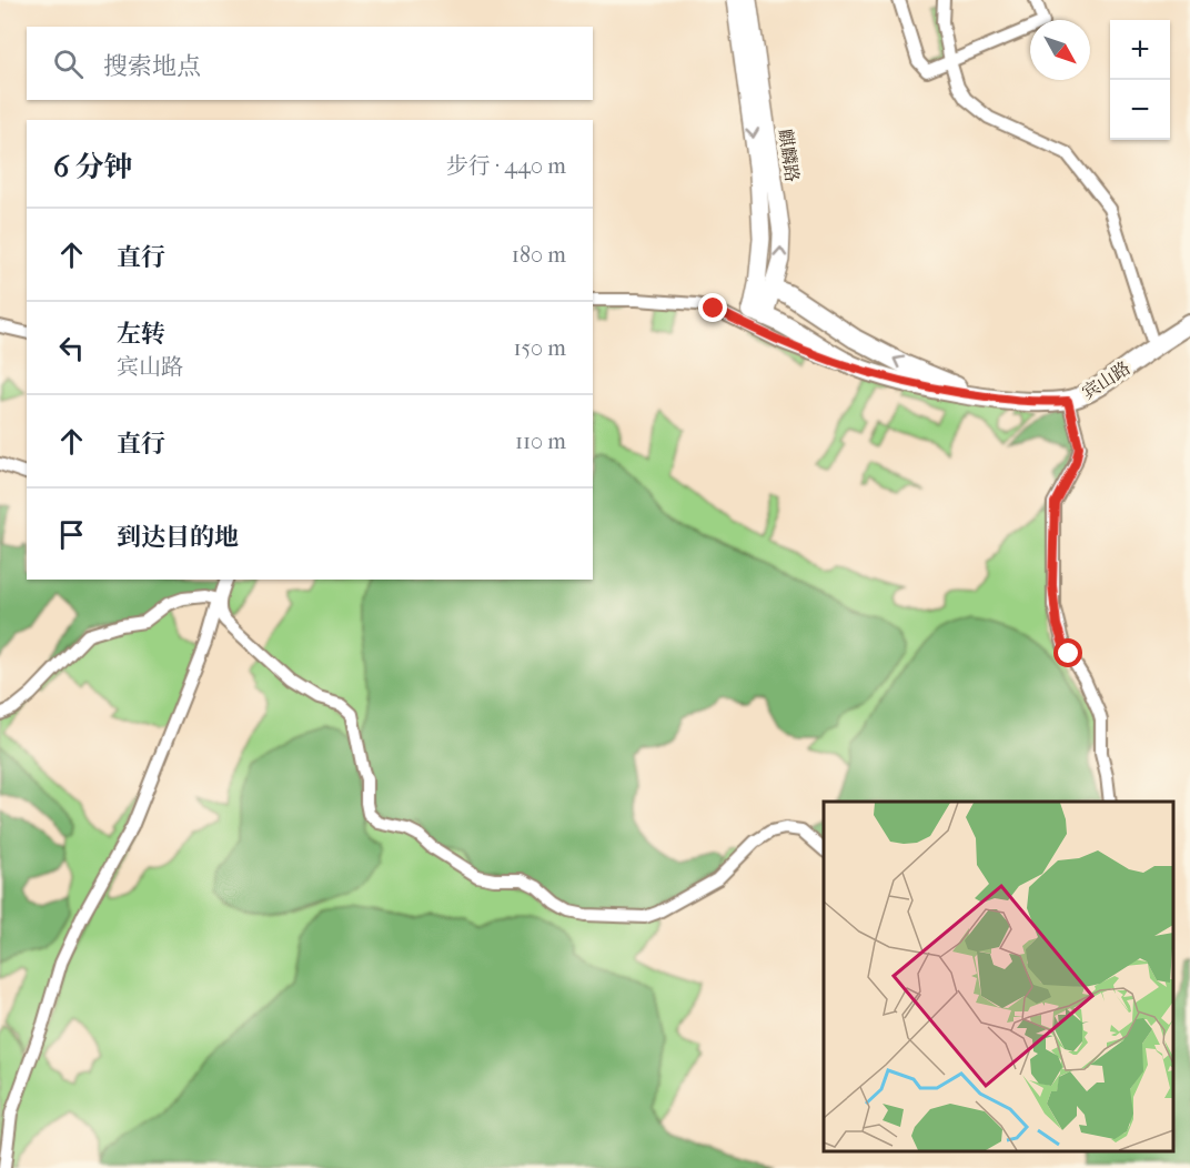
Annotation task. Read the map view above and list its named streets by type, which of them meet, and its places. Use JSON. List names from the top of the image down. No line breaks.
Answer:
{"streets":{"main road":["麒麟路","宾山路"]},"crossings":[["麒麟路","宾山路"]],"north":"bottom right","page":{"map_buttons":["+","−"],"search":"搜索地点","heading":["6 分钟","步行 · 440 m"],"list":[["直行","180 m"],["左转","宾山路","150 m"],["直行","110 m"],"到达目的地"]}}
